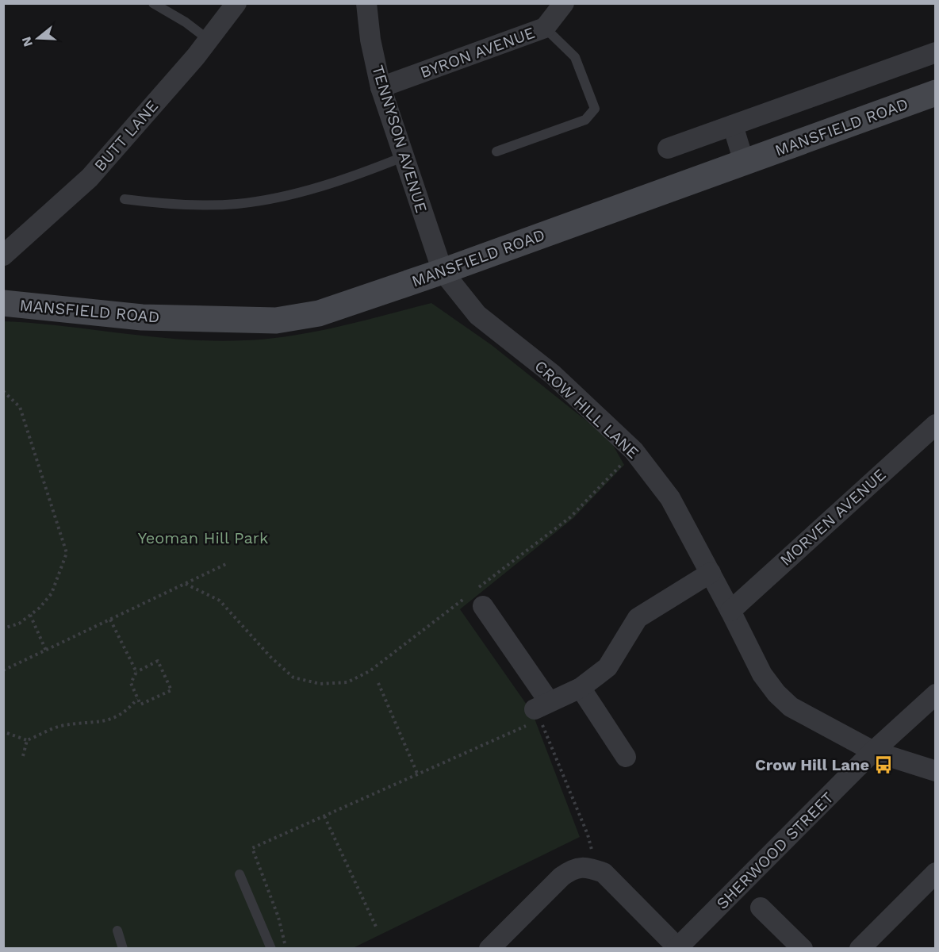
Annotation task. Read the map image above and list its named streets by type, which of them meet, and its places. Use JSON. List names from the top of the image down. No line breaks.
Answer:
{"streets":{"main road":["MANSFIELD ROAD"],"street":["BYRON AVENUE","BUTT LANE","TENNYSON AVENUE","CROW HILL LANE","MORVEN AVENUE","SHERWOOD STREET"]},"crossings":[["BYRON AVENUE","TENNYSON AVENUE"],["MANSFIELD ROAD","TENNYSON AVENUE"],["MANSFIELD ROAD","CROW HILL LANE"],["TENNYSON AVENUE","CROW HILL LANE"],["CROW HILL LANE","MORVEN AVENUE"],["CROW HILL LANE","SHERWOOD STREET"]],"parks":["Yeoman Hill Park"],"places":{"bus stop":["Crow Hill Lane"]},"north":"left"}
